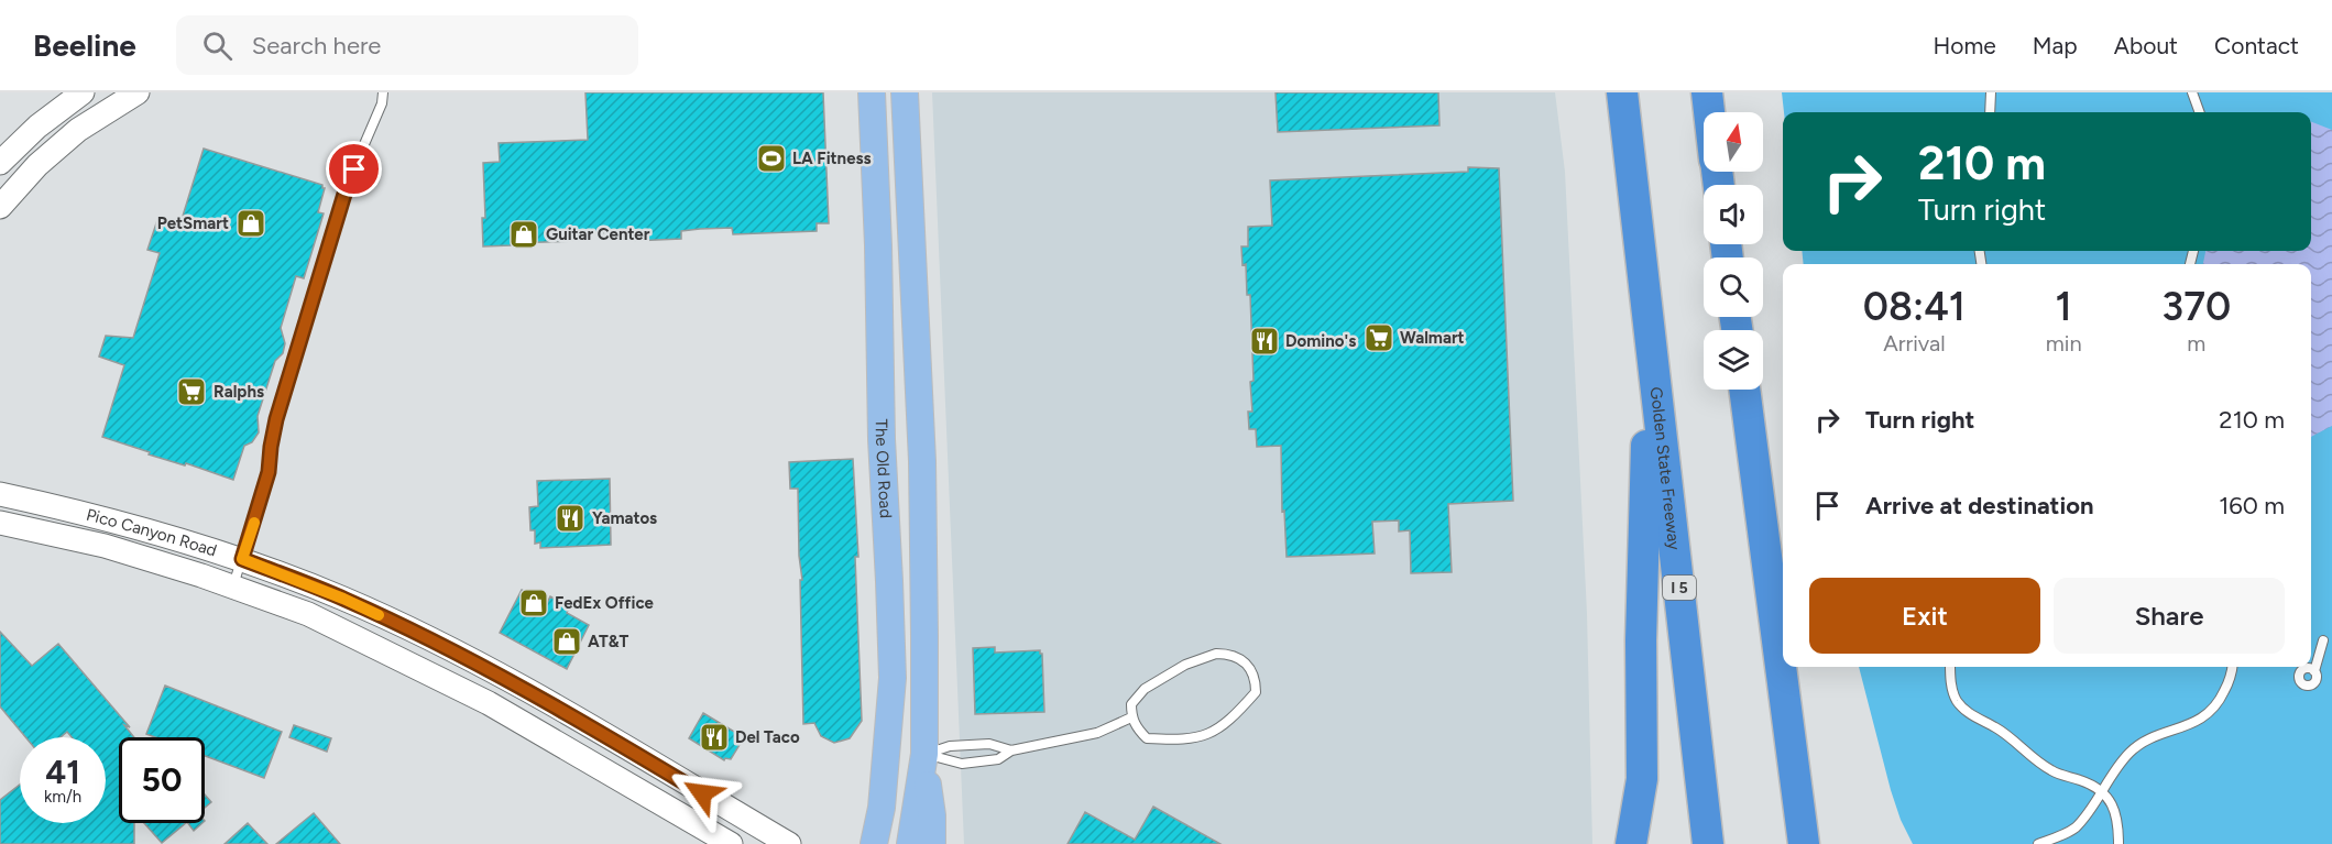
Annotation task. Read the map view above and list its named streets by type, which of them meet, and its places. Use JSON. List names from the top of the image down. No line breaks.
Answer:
{"streets":{"highway":["Golden State Freeway","I 5"],"main road":["The Old Road","Pico Canyon Road"]},"places":{"sports":["LA Fitness"],"shop":["PetSmart","Guitar Center","FedEx Office","AT&T"],"supermarket":["Walmart","Ralphs"],"restaurant":["Domino's","Yamatos","Del Taco"]},"north":"top","page":{"header":"Beeline","search":"Search here","nav":["Home","Map","About","Contact"],"turn":["210 m","Turn right"],"eta":["08:41","Arrival","1","min","370","m"],"list":[{"name":"Turn right","value":"210 m"},{"name":"Arrive at destination","value":"160 m"}],"buttons":["Exit","Share"],"speed":"41 km/h","limit":"50"}}
